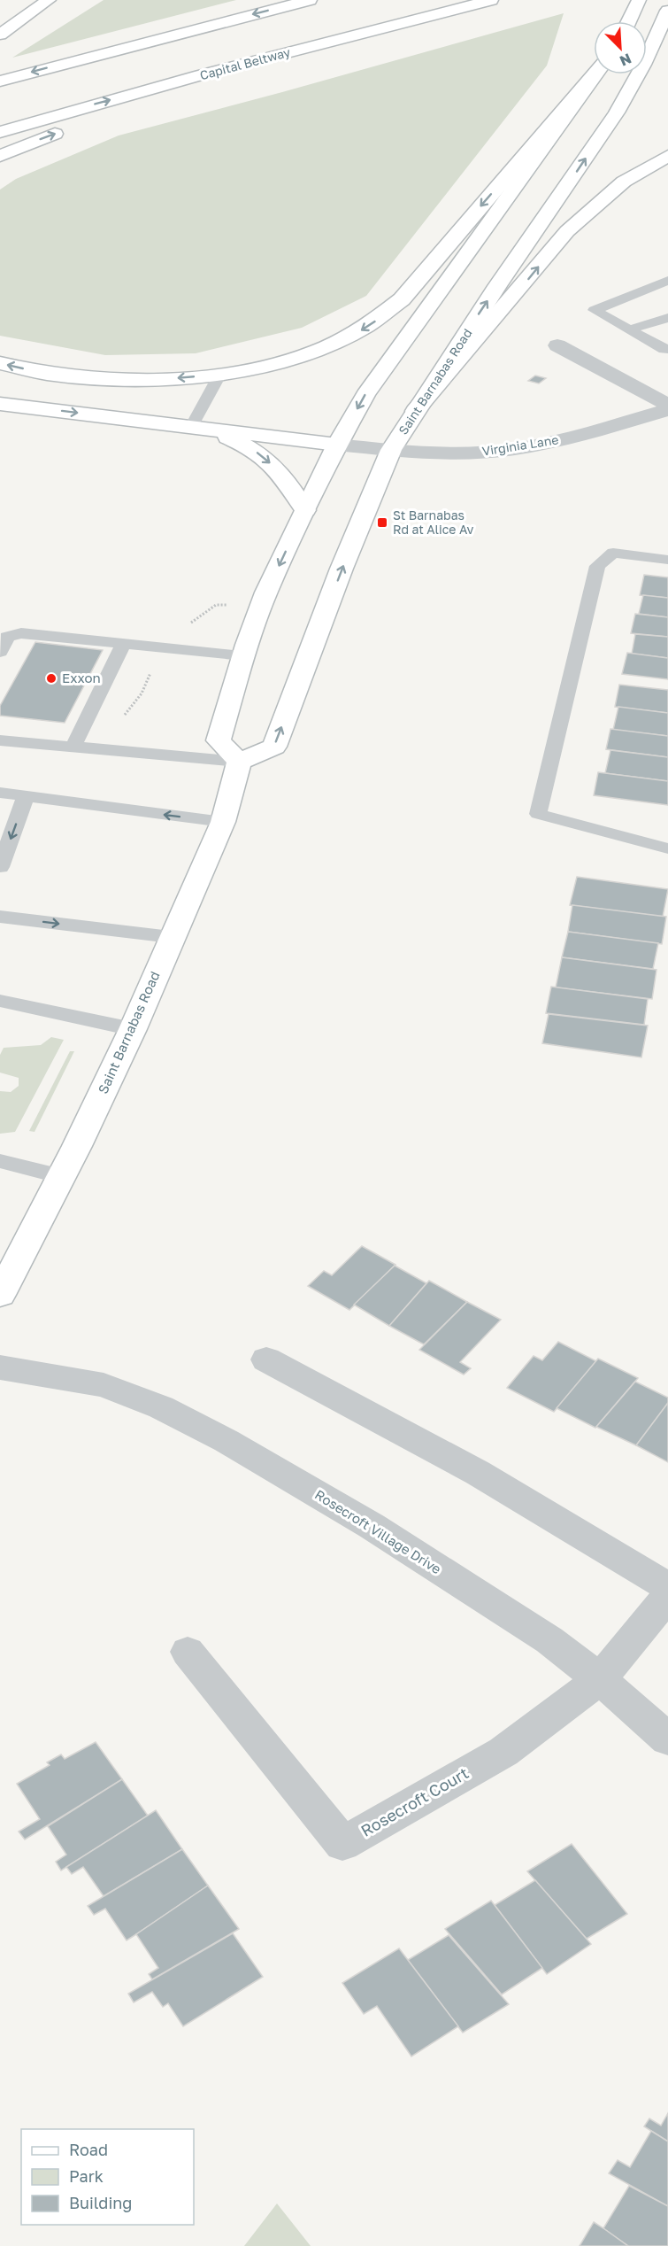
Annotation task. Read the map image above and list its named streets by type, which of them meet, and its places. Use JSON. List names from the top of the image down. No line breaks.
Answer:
{"streets":{"main road":["Capital Beltway","Saint Barnabas Road"],"street":["Virginia Lane","Rosecroft Village Drive","Rosecroft Court"]},"crossings":[["Saint Barnabas Road","Virginia Lane"],["Rosecroft Village Drive","Rosecroft Court"]],"places":{"transit":["St Barnabas Rd at Alice Av"],"other":["Exxon"]},"legend":["Road","Park","Building"],"north":"bottom right"}
